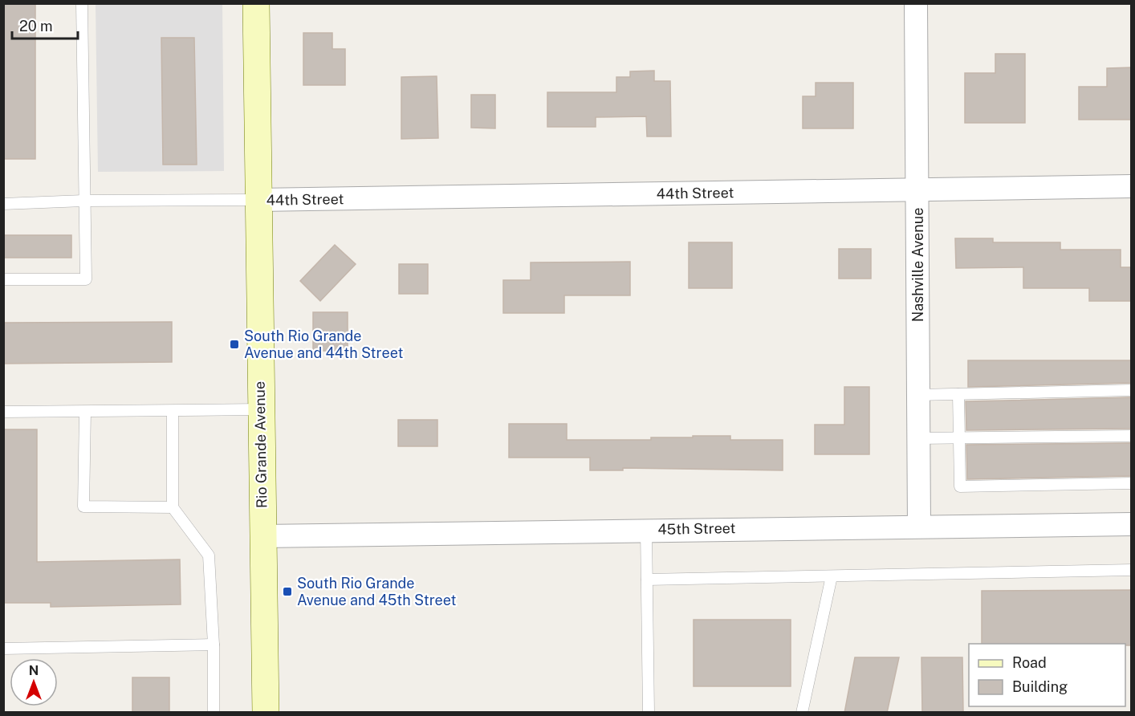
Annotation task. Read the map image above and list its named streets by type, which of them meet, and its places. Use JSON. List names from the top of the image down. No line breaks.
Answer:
{"streets":{"street":["44th Street","Nashville Avenue","Rio Grande Avenue","45th Street"]},"crossings":[["44th Street","Nashville Avenue"],["44th Street","Rio Grande Avenue"],["Nashville Avenue","45th Street"],["Rio Grande Avenue","45th Street"]],"places":{"transit":["South Rio Grande Avenue and 44th Street","South Rio Grande Avenue and 45th Street"]},"legend":["Road","Building"],"scale_bar":"20 m","north":"top"}
